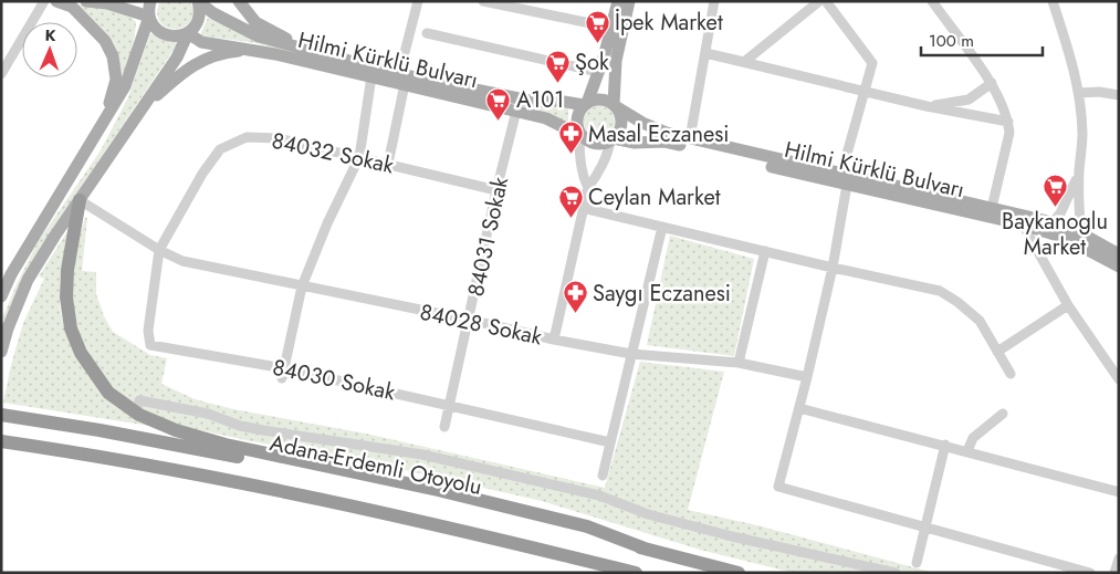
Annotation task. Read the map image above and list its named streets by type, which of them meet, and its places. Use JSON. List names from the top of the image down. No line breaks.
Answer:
{"streets":{"highway":["Adana-Erdemli Otoyolu"],"main road":["Hilmi Kürklü Bulvarı"],"street":["84032 Sokak","84031 Sokak","84028 Sokak","84030 Sokak"]},"crossings":[["Hilmi Kürklü Bulvarı","84031 Sokak"],["84032 Sokak","84031 Sokak"],["84032 Sokak","84028 Sokak"],["84032 Sokak","84030 Sokak"],["84031 Sokak","84028 Sokak"],["84031 Sokak","84030 Sokak"],["84028 Sokak","84030 Sokak"]],"places":{"supermarket":["İpek Market","Şok","A101","Baykanoglu Market","Ceylan Market"],"pharmacy":["Masal Eczanesi","Saygı Eczanesi"]},"scale_bar":"100 m","north":"top"}
